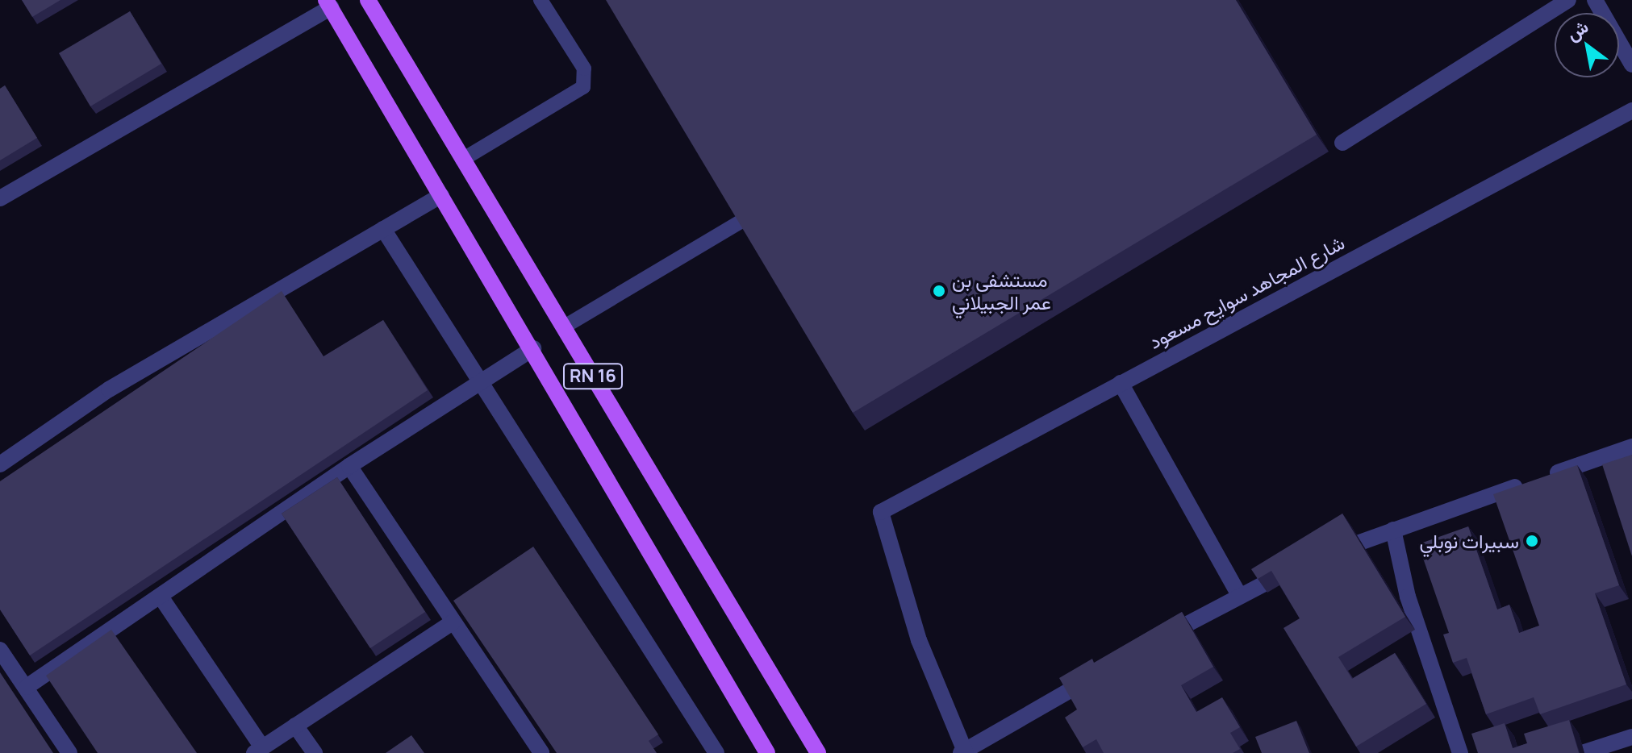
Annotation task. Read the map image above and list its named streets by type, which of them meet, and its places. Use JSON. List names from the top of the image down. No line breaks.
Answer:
{"streets":{"main road":["RN 16"],"street":["شارع المجاهد سوايح مسعود"]},"places":["مستشفى بن عمر الجبيلاني","سبيرات نوبلي"],"north":"top left"}
